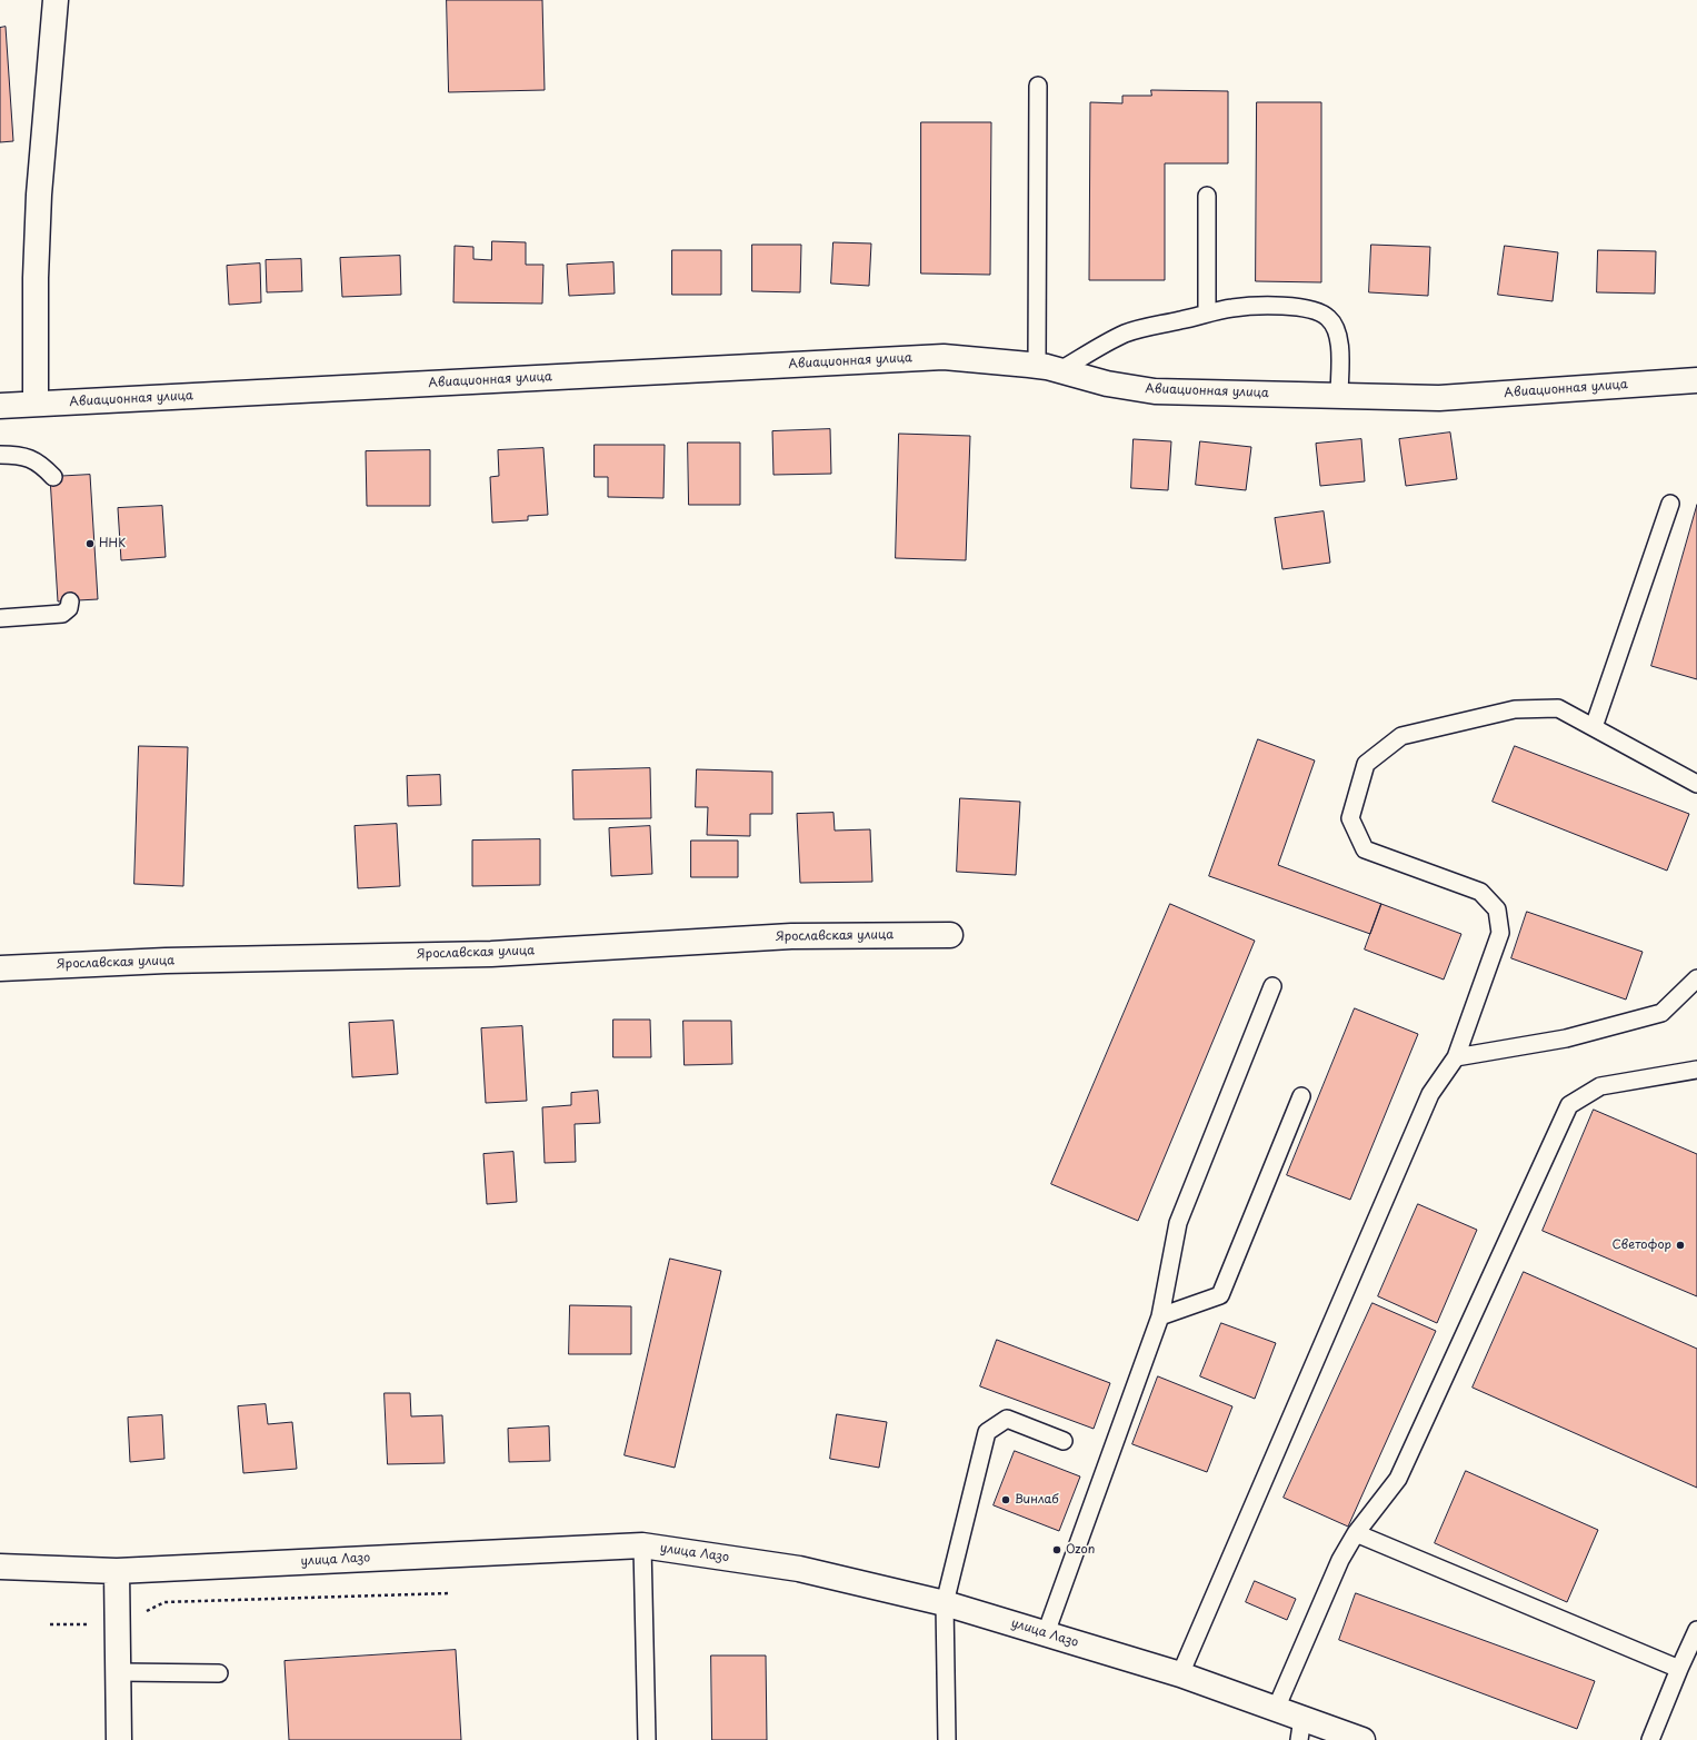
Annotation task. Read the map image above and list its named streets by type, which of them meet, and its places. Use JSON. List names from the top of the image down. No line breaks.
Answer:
{"streets":{"street":["Авиационная улица","Ярославская улица","улица Лазо"]},"places":["ННК","Светофор","Винлаб","Ozon"]}
